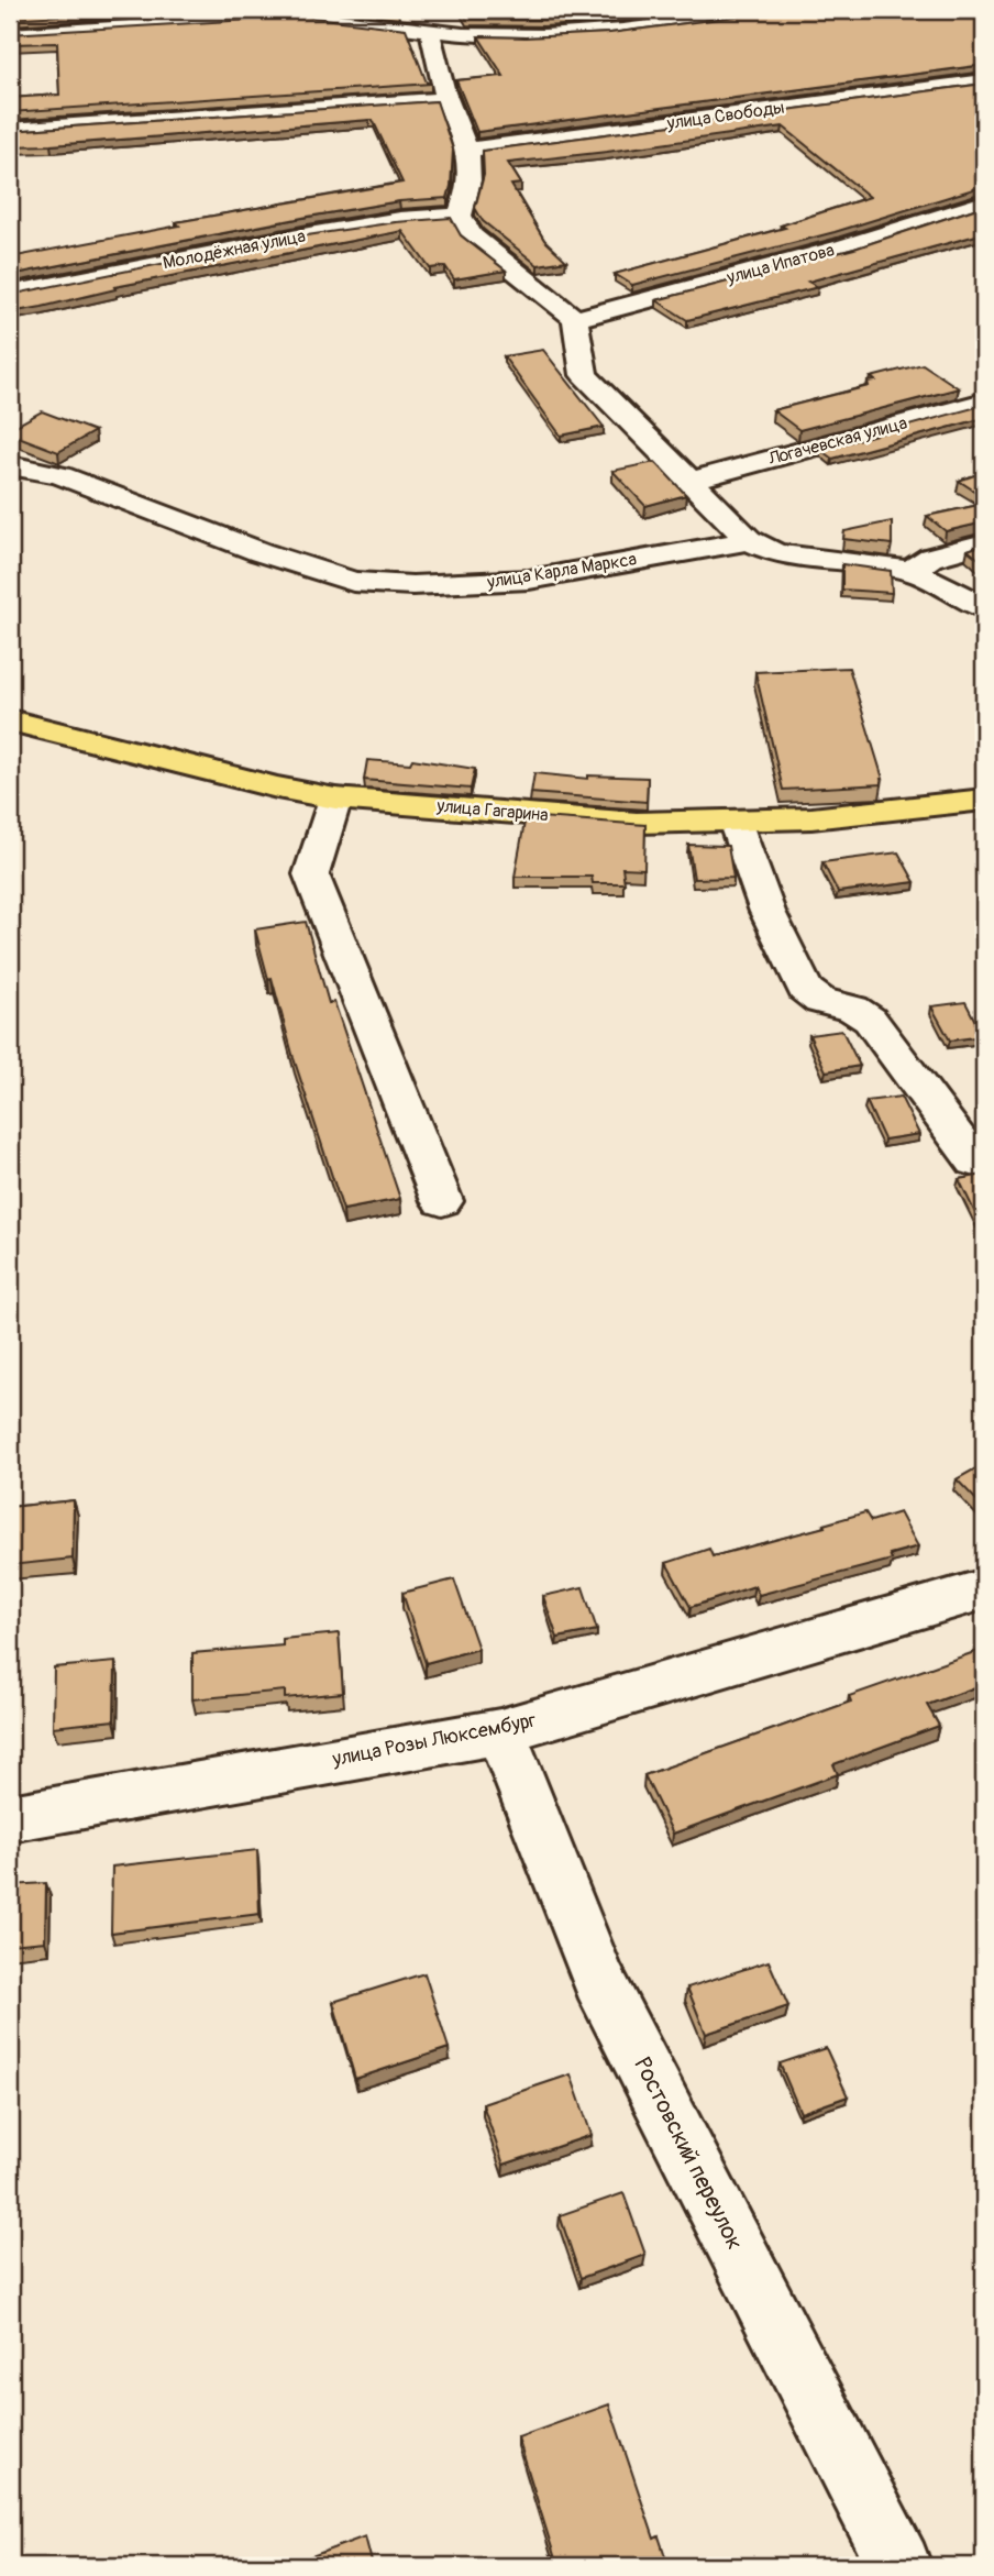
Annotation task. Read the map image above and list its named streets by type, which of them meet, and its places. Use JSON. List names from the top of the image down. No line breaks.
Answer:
{"streets":{"main road":["улица Гагарина"],"street":["улица Свободы","Молодёжная улица","улица Ипатова","Логачевская улица","улица Карла Маркса","улица Розы Люксембург","Ростовский переулок"]},"crossings":[["улица Розы Люксембург","Ростовский переулок"]]}
